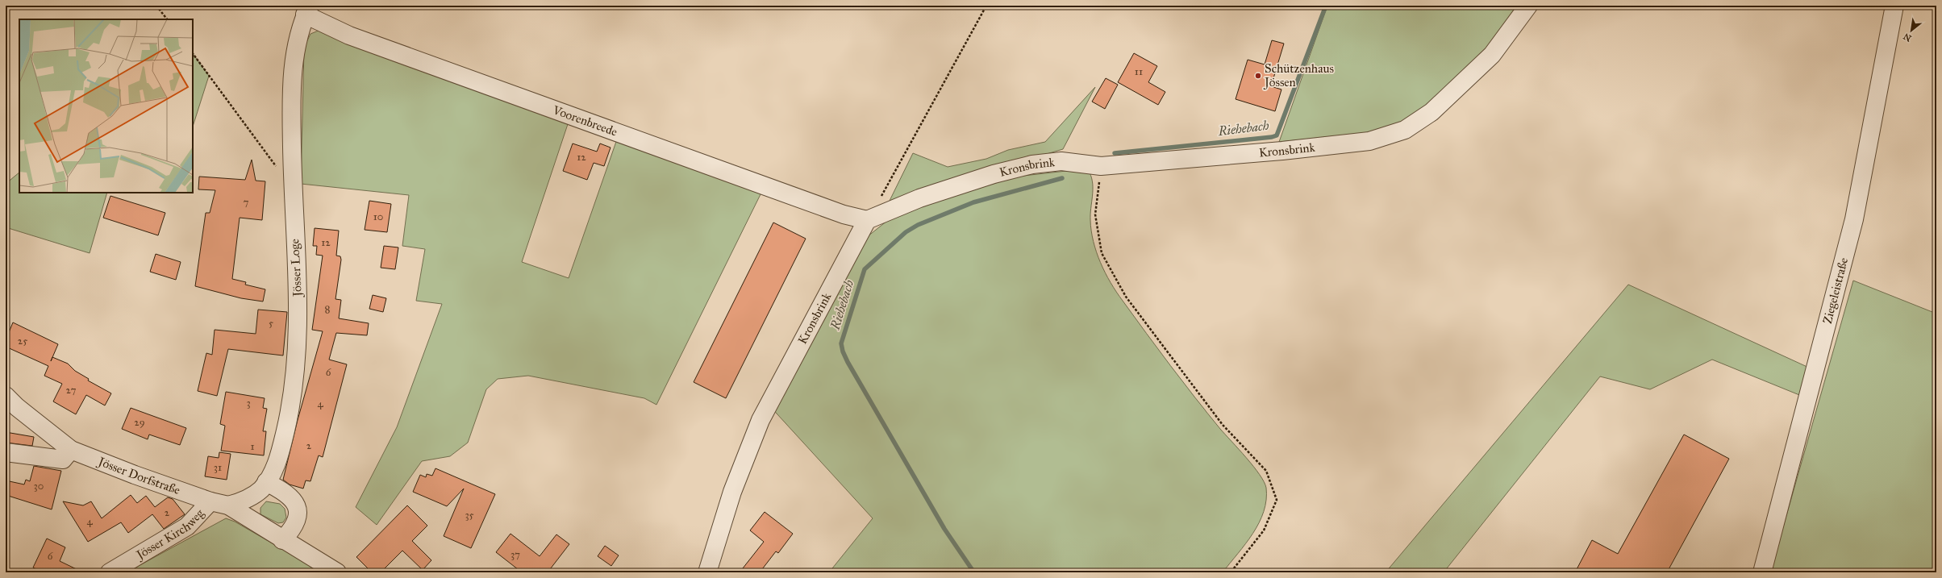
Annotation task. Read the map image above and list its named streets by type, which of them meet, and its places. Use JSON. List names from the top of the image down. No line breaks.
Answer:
{"streets":{"street":["Voorenbreede","Kronsbrink","Jösser Loge","Ziegeleistraße","Jösser Dorfstraße","Jösser Kirchweg"]},"crossings":[["Voorenbreede","Kronsbrink"],["Voorenbreede","Jösser Loge"],["Jösser Loge","Jösser Dorfstraße"],["Jösser Dorfstraße","Jösser Kirchweg"]],"water":["Riehebach"],"places":["Schützenhaus Jössen"],"house_numbers":["11","12","7","10","12","8","5","25","6","27","3","4","29","2","1","31","30","2","35","4","37","6"],"north":"bottom left"}
